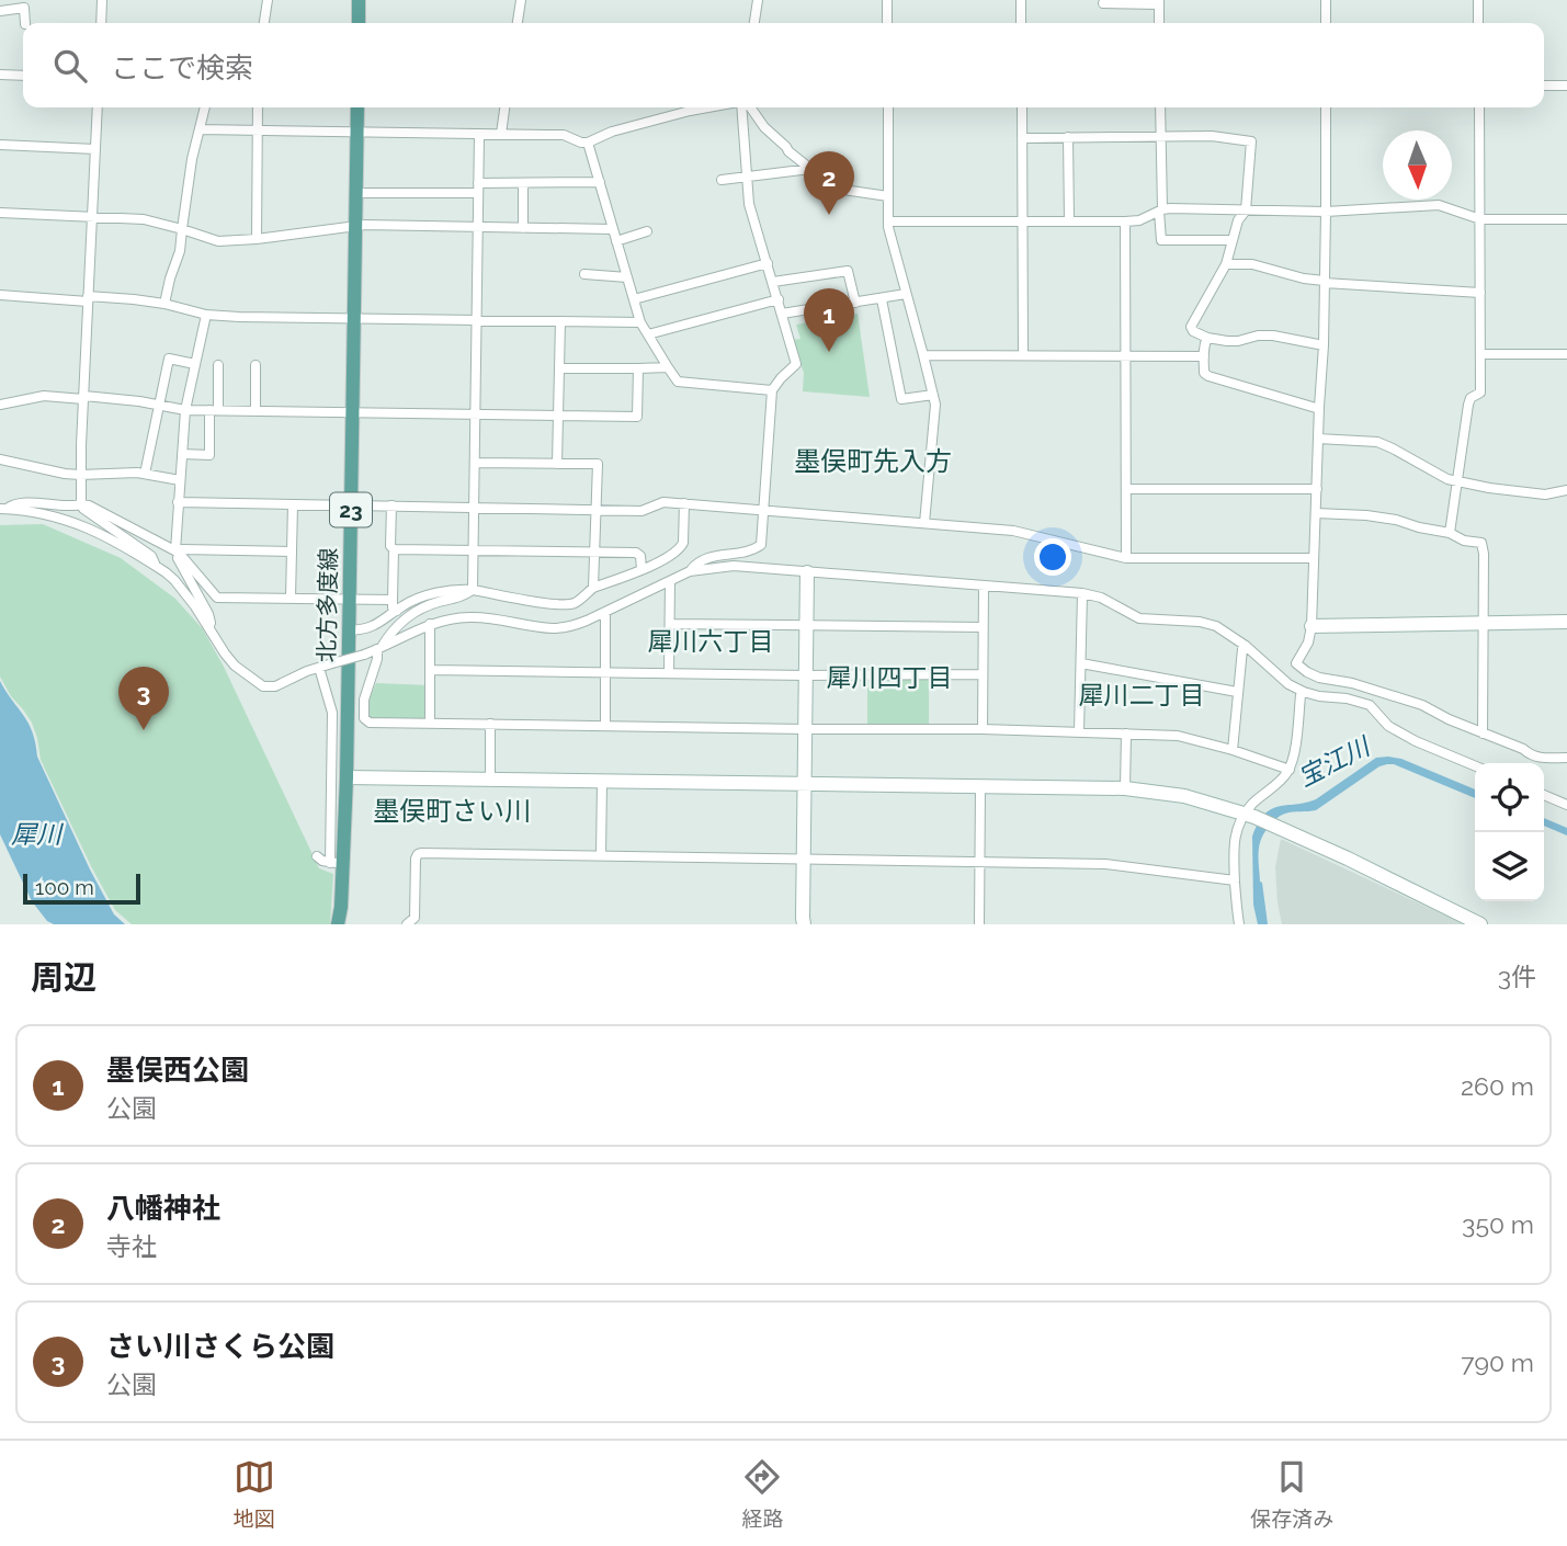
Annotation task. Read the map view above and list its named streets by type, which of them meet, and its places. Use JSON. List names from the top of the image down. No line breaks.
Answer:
{"streets":{"main road":["23","北方多度線"]},"districts":["墨俣町先入方","犀川六丁目","犀川四丁目","犀川二丁目","墨俣町さい川"],"water":["宝江川","犀川"],"scale_bar":"100 m","north":"bottom","page":{"search":"ここで検索","pins":["2","1","3"],"scale":"100 m","heading":["周辺","3件"],"list":[{"mark":"1","name":"墨俣西公園","note":"公園","value":"260 m"},{"mark":"2","name":"八幡神社","note":"寺社","value":"350 m"},{"mark":"3","name":"さい川さくら公園","note":"公園","value":"790 m"}],"nav":["地図","経路","保存済み"]}}
